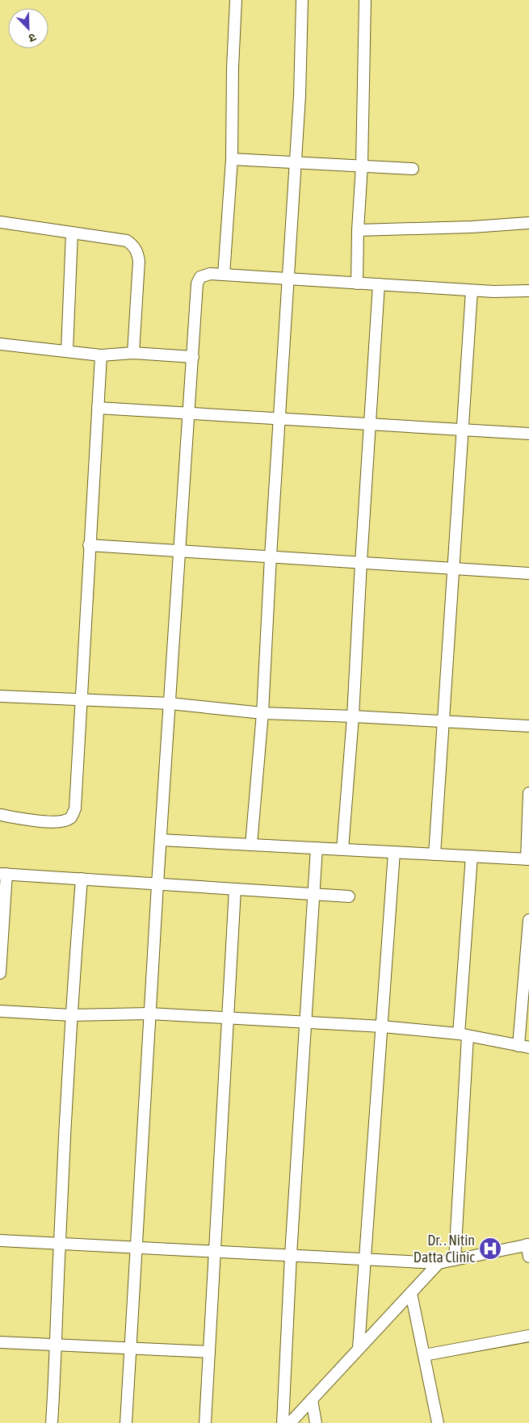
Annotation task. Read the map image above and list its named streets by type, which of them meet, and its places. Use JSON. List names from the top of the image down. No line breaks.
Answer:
{"places":{"hospital":["Dr. . Nitin Datta Clinic"]},"north":"bottom right"}
